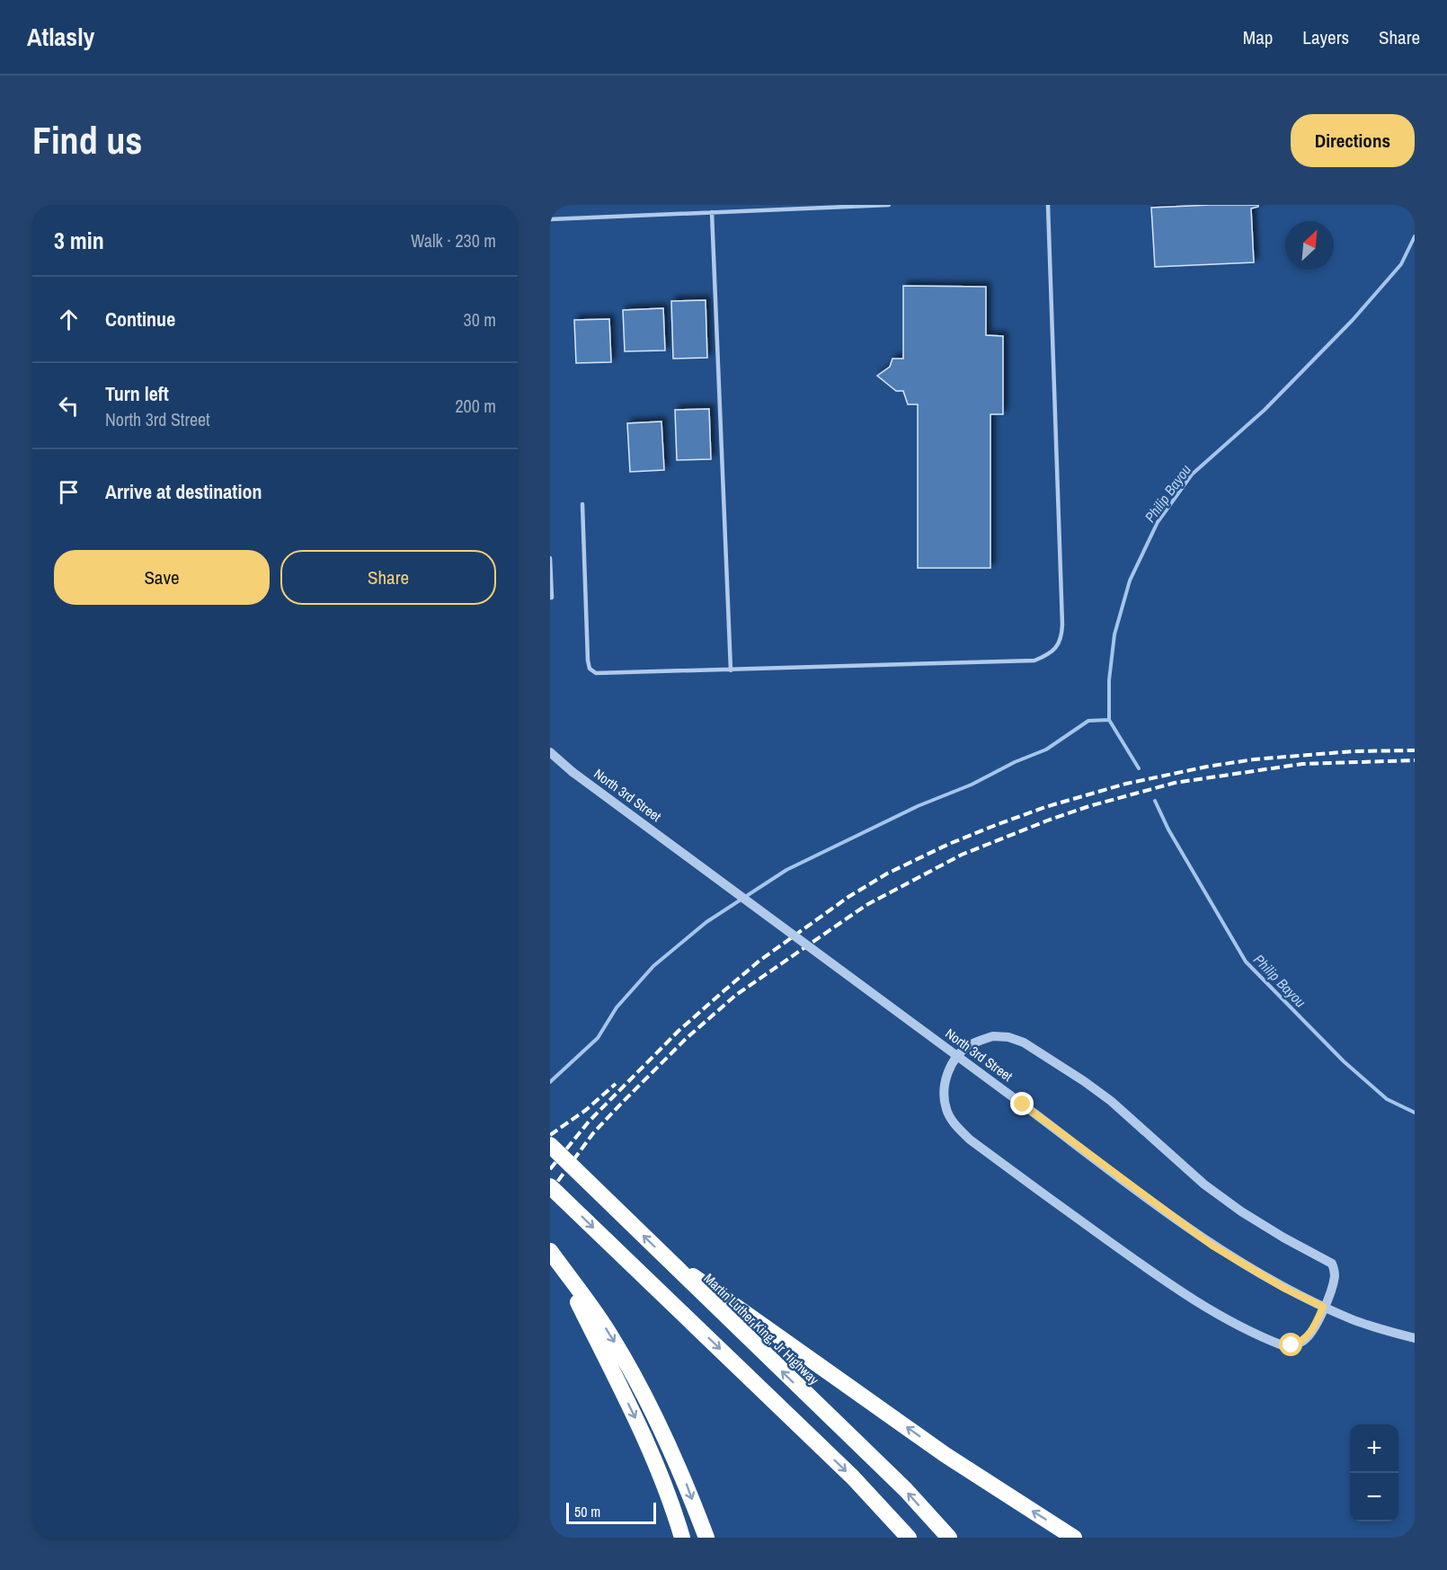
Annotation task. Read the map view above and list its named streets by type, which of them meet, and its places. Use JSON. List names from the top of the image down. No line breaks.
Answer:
{"streets":{"highway":["Martin Luther King, Jr Highway"],"street":["North 3rd Street"]},"water":["Philip Bayou"],"scale_bar":"50 m","north":"top right","page":{"header":"Atlasly","nav":["Map","Layers","Share"],"buttons":["Directions",["Save","Share"]],"title":"Find us","heading":["3 min","Walk · 230 m"],"list":[["Continue","30 m"],["Turn left","North 3rd Street","200 m"],"Arrive at destination"],"map_buttons":["+","−"],"scale":"50 m"}}
